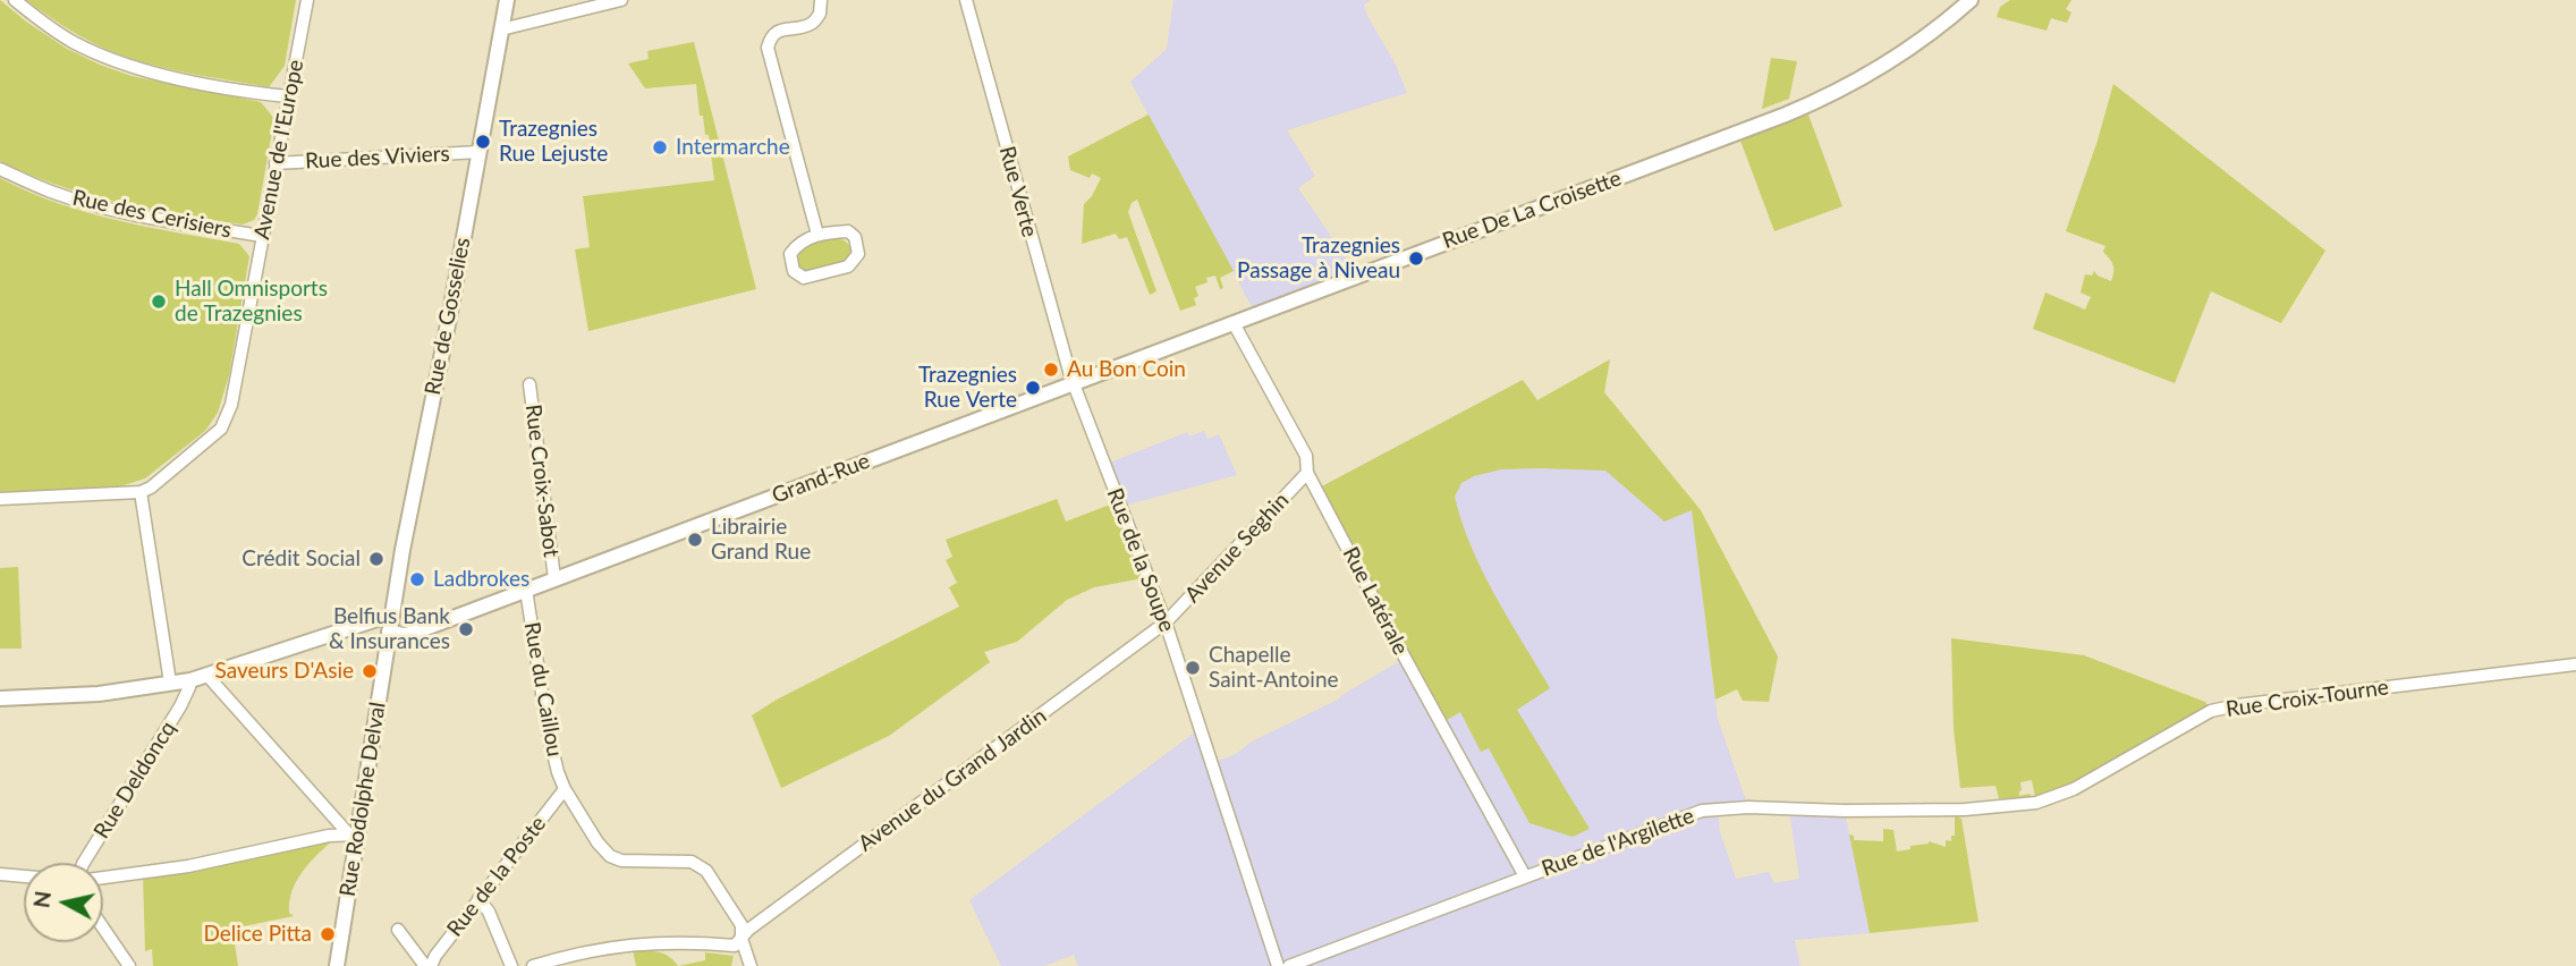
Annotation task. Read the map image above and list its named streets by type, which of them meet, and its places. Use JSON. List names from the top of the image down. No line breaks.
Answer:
{"streets":{"main road":["Rue De La Croisette","Rue de Gosselies","Grand-Rue","Rue Rodolphe Delval"],"street":["Avenue de l'Europe","Rue des Viviers","Rue Verte","Rue des Cerisiers","Rue Croix-Sabot","Avenue Seghin","Rue de la Soupe","Rue Latérale","Rue du Caillou","Rue Croix-Tourne","Rue Deldoncq","Avenue du Grand Jardin","Rue de l'Argilette","Rue de la Poste"]},"crossings":[["Avenue de l'Europe","Rue des Viviers"],["Avenue de l'Europe","Rue des Cerisiers"],["Rue des Viviers","Rue de Gosselies"],["Rue Verte","Rue De La Croisette"],["Rue Verte","Grand-Rue"],["Rue Verte","Rue de la Soupe"],["Rue De La Croisette","Grand-Rue"],["Rue De La Croisette","Rue de la Soupe"],["Rue De La Croisette","Rue Latérale"],["Rue de Gosselies","Grand-Rue"],["Rue de Gosselies","Rue Rodolphe Delval"],["Grand-Rue","Rue Croix-Sabot"],["Grand-Rue","Rue de la Soupe"],["Grand-Rue","Rue du Caillou"],["Grand-Rue","Rue Deldoncq"],["Grand-Rue","Rue Rodolphe Delval"],["Avenue Seghin","Rue de la Soupe"],["Avenue Seghin","Rue Latérale"],["Avenue Seghin","Avenue du Grand Jardin"],["Rue de la Soupe","Avenue du Grand Jardin"],["Rue Latérale","Rue de l'Argilette"],["Rue du Caillou","Avenue du Grand Jardin"],["Rue du Caillou","Rue de la Poste"],["Rue Croix-Tourne","Rue de l'Argilette"]],"places":["Trazegnies Rue Lejuste","Intermarche","Trazegnies Passage à Niveau","Hall Omnisports de Trazegnies","Au Bon Coin","Trazegnies Rue Verte","Librairie Grand Rue","Crédit Social","Ladbrokes","Belfius Bank & Insurances","Chapelle Saint-Antoine","Saveurs D'Asie","Delice Pitta"],"north":"left"}
